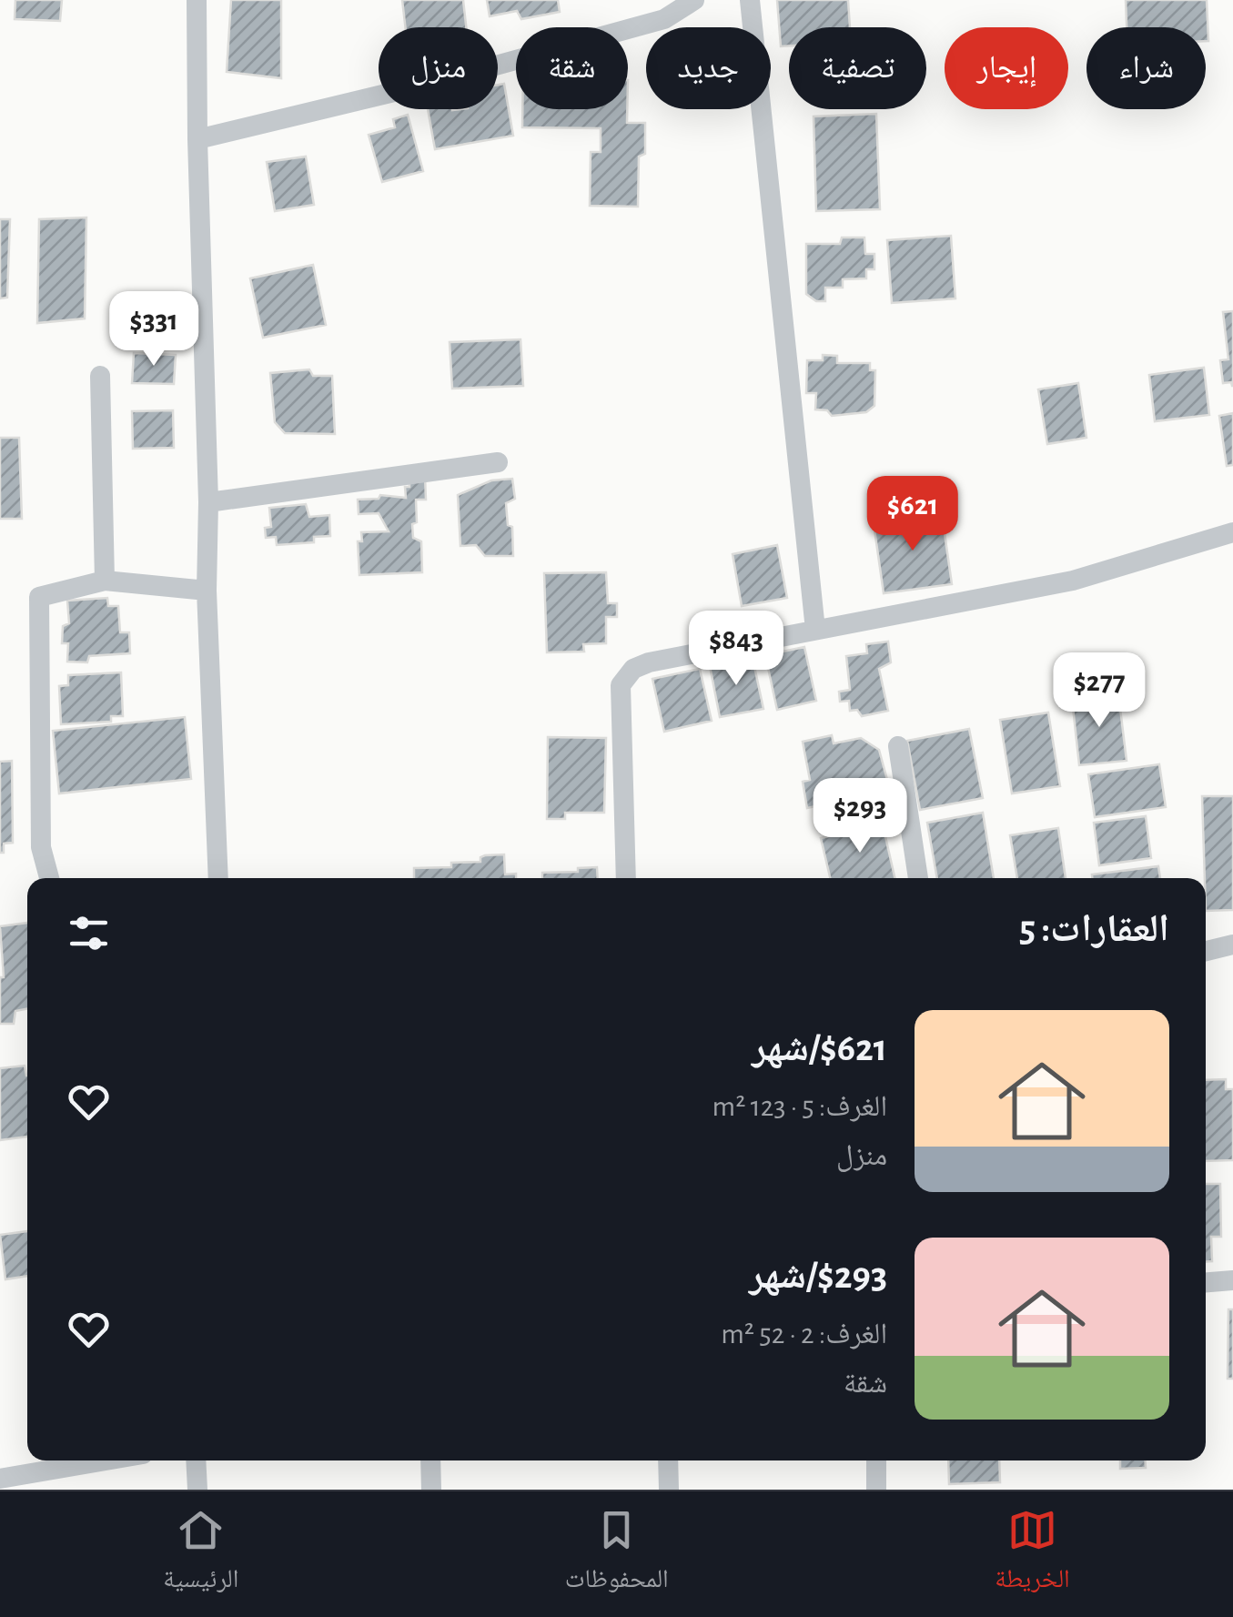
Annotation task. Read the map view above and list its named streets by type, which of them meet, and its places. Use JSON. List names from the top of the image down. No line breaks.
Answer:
{"page":{"chip":["شراء","إيجار","تصفية","جديد","شقة","منزل"],"price":["$331","$621","$843","$277","$293"],"heading":"العقارات: 5","list":[{"name":"$621/شهر","note":"الغرف: 5 · 123 m² · منزل"},{"name":"$293/شهر","note":"الغرف: 2 · 52 m² · شقة"}],"tabs":["الخريطة","المحفوظات","الرئيسية"]}}
